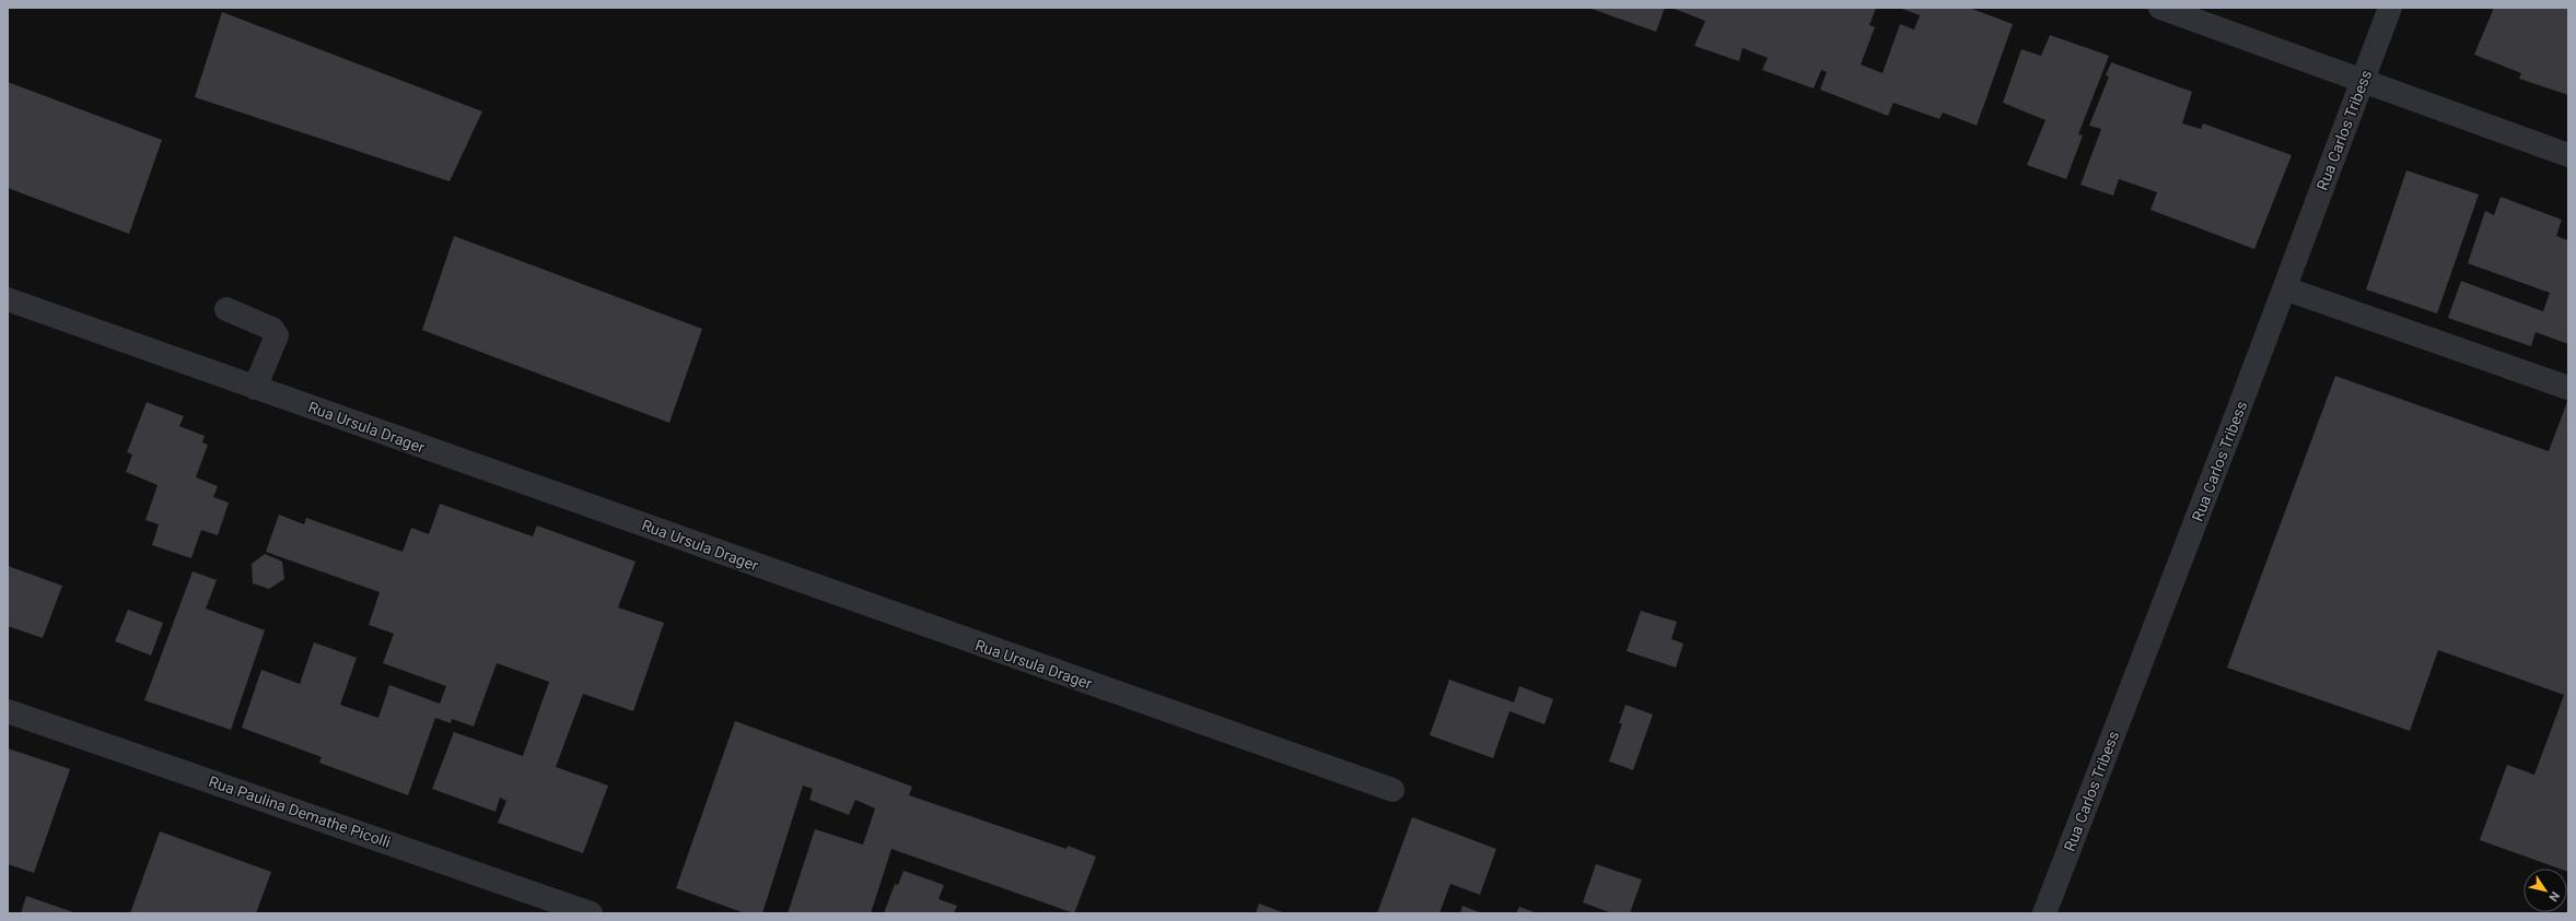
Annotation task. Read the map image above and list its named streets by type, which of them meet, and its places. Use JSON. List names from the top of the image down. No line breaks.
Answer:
{"streets":{"street":["Rua Carlos Tribess","Rua Ursula Drager","Rua Paulina Demathe Picolli"]},"north":"bottom right"}
